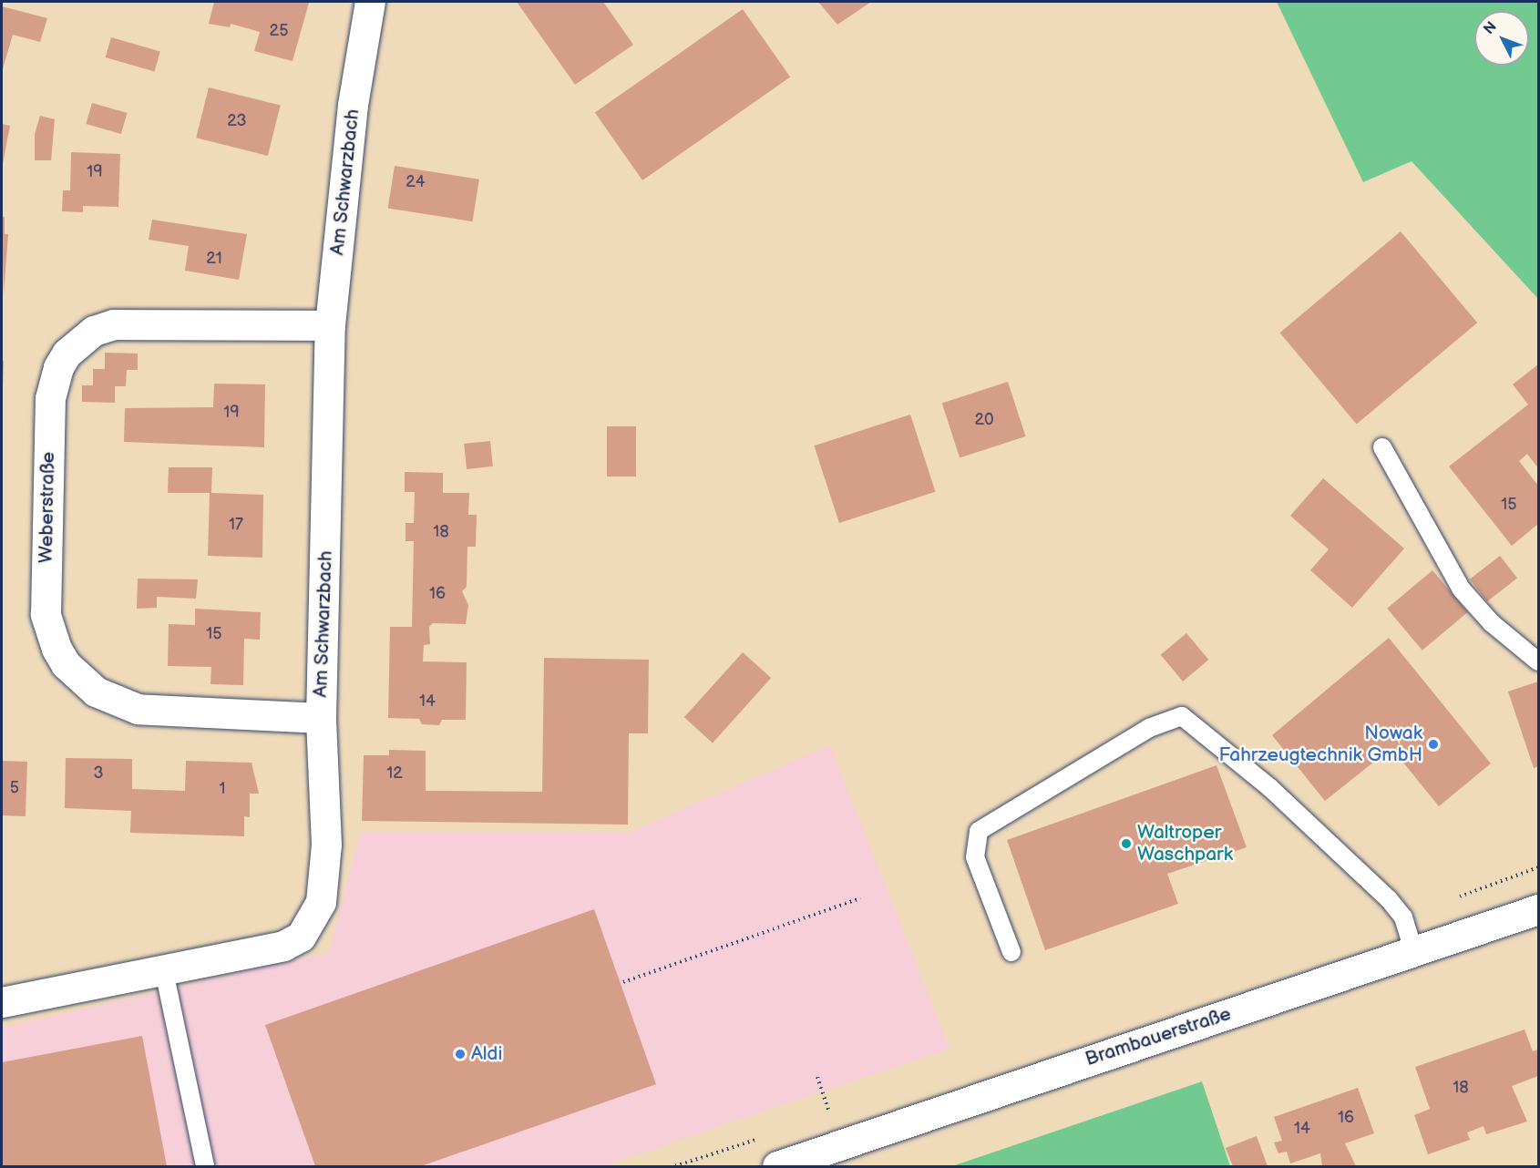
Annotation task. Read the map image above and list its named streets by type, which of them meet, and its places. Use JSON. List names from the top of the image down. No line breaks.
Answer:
{"streets":{"street":["Am Schwarzbach","Weberstraße","Brambauerstraße"]},"crossings":[["Am Schwarzbach","Weberstraße"]],"places":["Nowak Fahrzeugtechnik GmbH","Waltroper Waschpark","Aldi"],"house_numbers":["25","23","19","24","21","19","20","15","17","18","16","15","14","3","12","5","1","18","16","14"],"north":"top left"}
